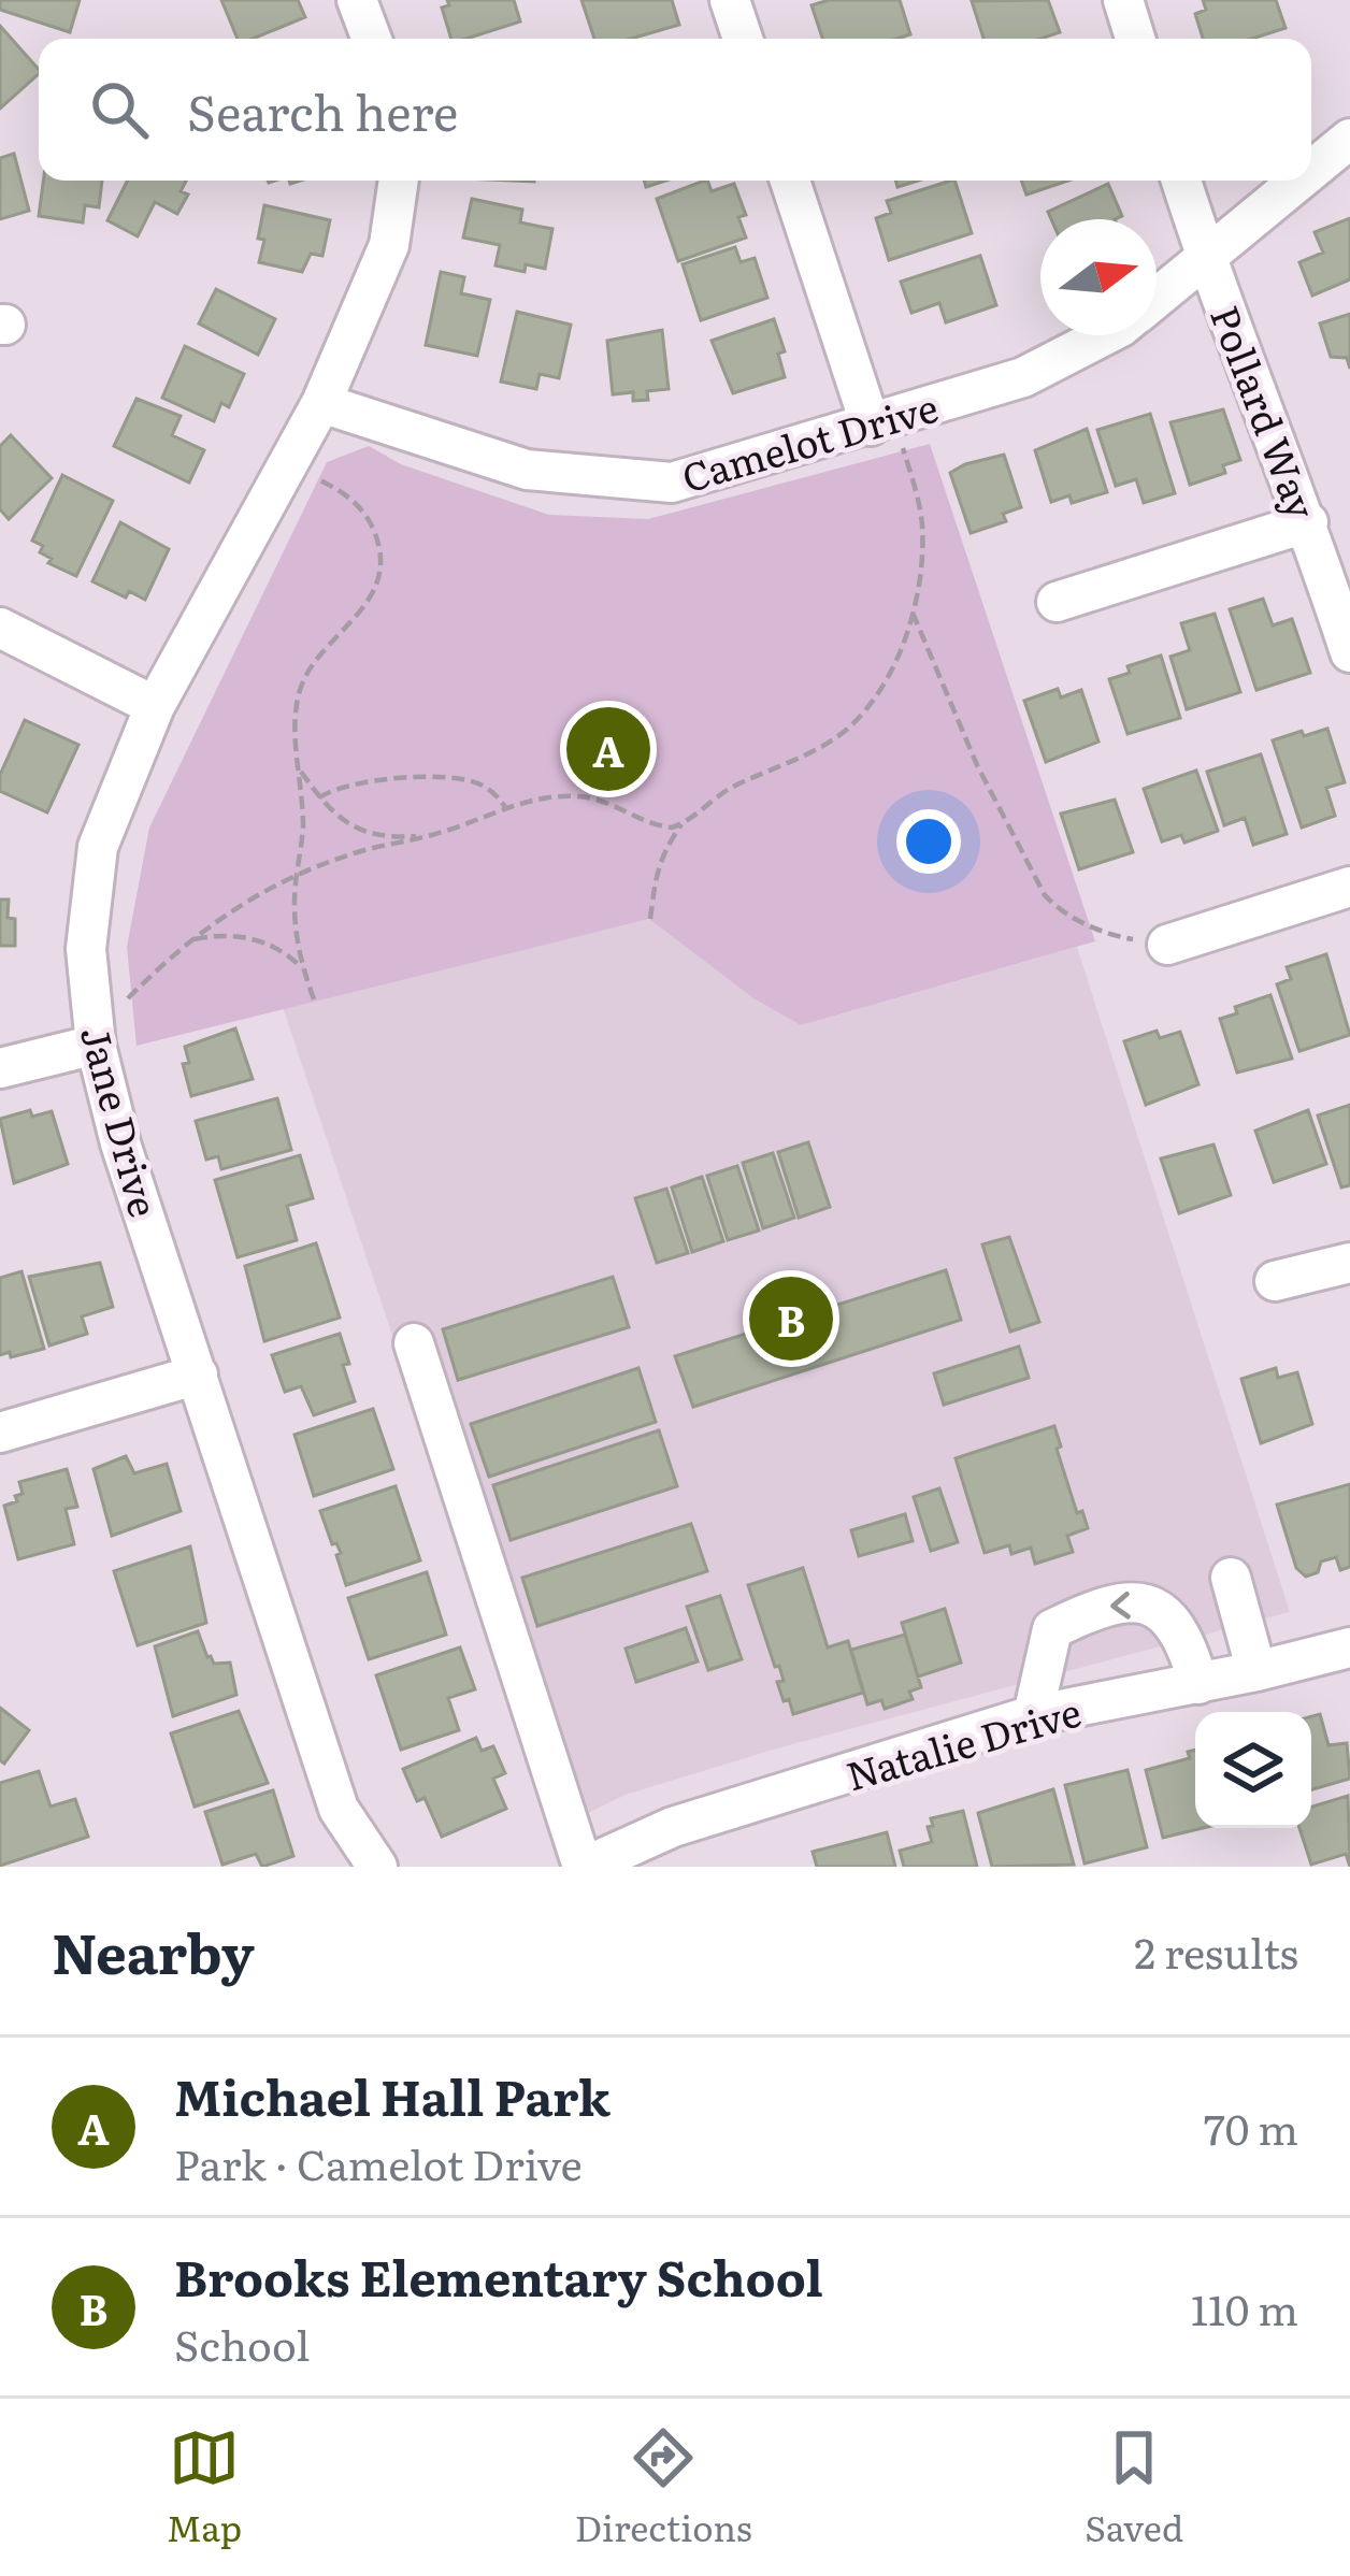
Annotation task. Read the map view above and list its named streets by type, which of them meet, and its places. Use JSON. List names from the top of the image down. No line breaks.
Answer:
{"streets":{"street":["Pollard Way","Camelot Drive","Jane Drive","Natalie Drive"]},"crossings":[["Pollard Way","Camelot Drive"],["Camelot Drive","Jane Drive"]],"north":"right","page":{"search":"Search here","pins":["A","B"],"heading":["Nearby","2 results"],"list":[{"mark":"A","name":"Michael Hall Park","note":"Park · Camelot Drive","value":"70 m"},{"mark":"B","name":"Brooks Elementary School","note":"School","value":"110 m"}],"nav":["Map","Directions","Saved"]}}
